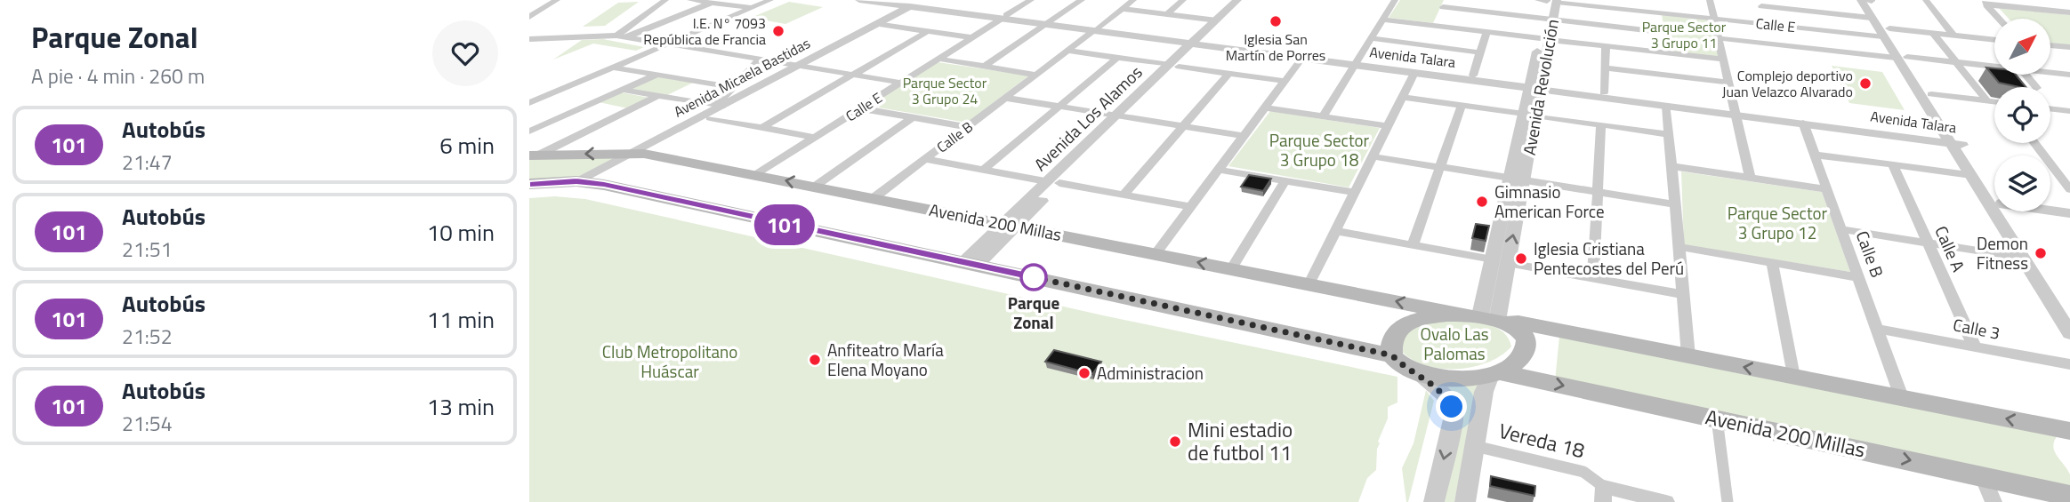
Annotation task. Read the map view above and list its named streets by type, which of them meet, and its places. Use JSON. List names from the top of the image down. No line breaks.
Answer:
{"streets":{"main road":["Avenida 200 Millas"],"street":["Calle E","Avenida Talara","Avenida Micaela Bastidas","Avenida Revolución","Avenida Los Alamos","Calle B","Calle A","Calle 3","Vereda 18"]},"crossings":[["Calle E","Avenida Talara"],["Calle E","Avenida Revolución"],["Calle E","Avenida 200 Millas"],["Avenida Talara","Avenida Micaela Bastidas"],["Avenida Talara","Avenida Revolución"],["Avenida Talara","Avenida Los Alamos"],["Avenida Talara","Calle B"],["Avenida Micaela Bastidas","Avenida 200 Millas"],["Avenida Revolución","Avenida 200 Millas"],["Avenida Los Alamos","Avenida 200 Millas"],["Calle B","Avenida 200 Millas"],["Calle B","Calle 3"],["Calle A","Calle 3"]],"parks":["Parque Sector 3 Grupo 11","Parque Sector 3 Grupo 24","Parque Sector 3 Grupo 18","Parque Sector 3 Grupo 12","Ovalo Las Palomas","Club Metropolitano Huáscar"],"places":["Iglesia San Martín de Porres","I.E. N° 7093 República de Francia","Complejo deportivo Juan Velazco Alvarado","Gimnasio American Force","Demon Fitness","Iglesia Cristiana Pentecostes del Perú","Parque Zonal","Anfiteatro María Elena Moyano","Administracion","Mini estadio de futbol 11"],"lines":["bus line 101"],"north":"top right","page":{"heading":["Parque Zonal","A pie · 4 min · 260 m"],"on_map":"101","list":[{"mark":"101","name":"Autobús","note":"21:47","value":"6 min"},{"mark":"101","name":"Autobús","note":"21:51","value":"10 min"},{"mark":"101","name":"Autobús","note":"21:52","value":"11 min"},{"mark":"101","name":"Autobús","note":"21:54","value":"13 min"}]}}
